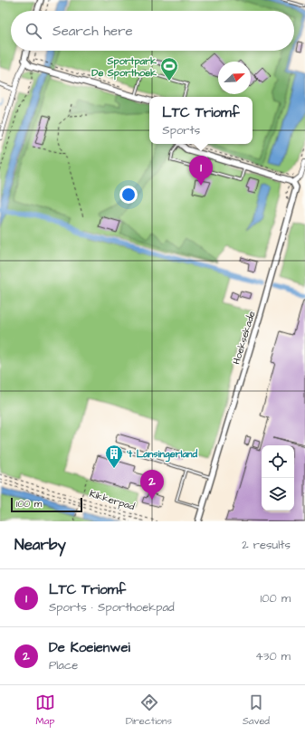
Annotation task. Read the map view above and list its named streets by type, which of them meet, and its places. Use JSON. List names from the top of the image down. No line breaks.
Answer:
{"streets":{"street":["Hoeksekade"],"path":["Kikkerpad"]},"places":{"sports":["Sportpark De Sporthoek"],"building":["'t Lansingerland"]},"scale_bar":"100 m","north":"top right","page":{"search":"Search here","popup":["LTC Triomf","Sports"],"pins":["1","2"],"scale":"100 m","heading":["Nearby","2 results"],"list":[{"mark":"1","name":"LTC Triomf","note":"Sports · Sporthoekpad","value":"100 m"},{"mark":"2","name":"De Koeienwei","note":"Place","value":"430 m"}],"nav":["Map","Directions","Saved"]}}
